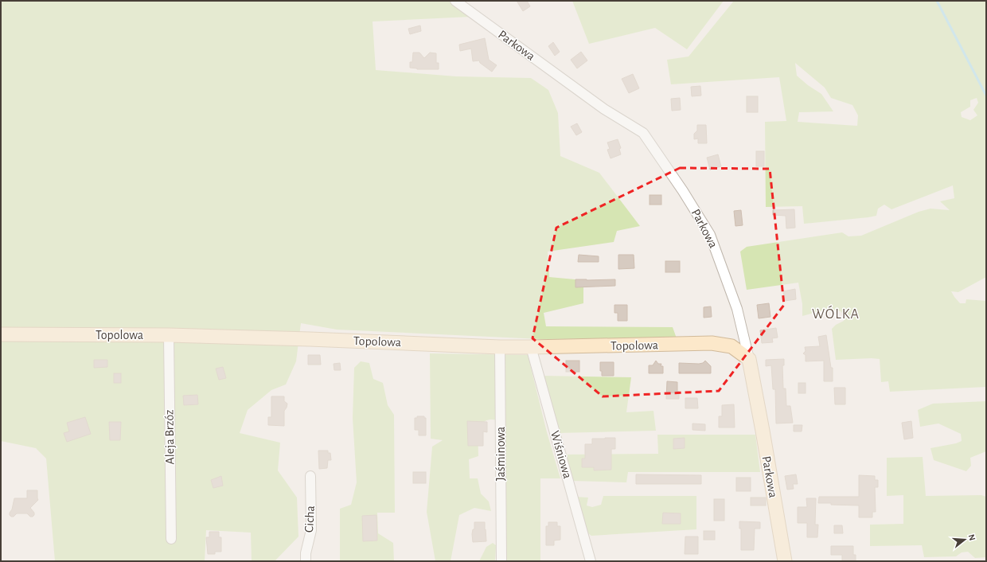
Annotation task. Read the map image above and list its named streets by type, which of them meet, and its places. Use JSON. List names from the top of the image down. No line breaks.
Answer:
{"streets":{"street":["Parkowa","Topolowa","Aleja Brzóz","Jaśminowa","Wiśniowa","Cicha"]},"crossings":[["Parkowa","Topolowa"],["Topolowa","Aleja Brzóz"],["Topolowa","Jaśminowa"],["Topolowa","Wiśniowa"]],"districts":["WÓLKA"],"north":"right"}
